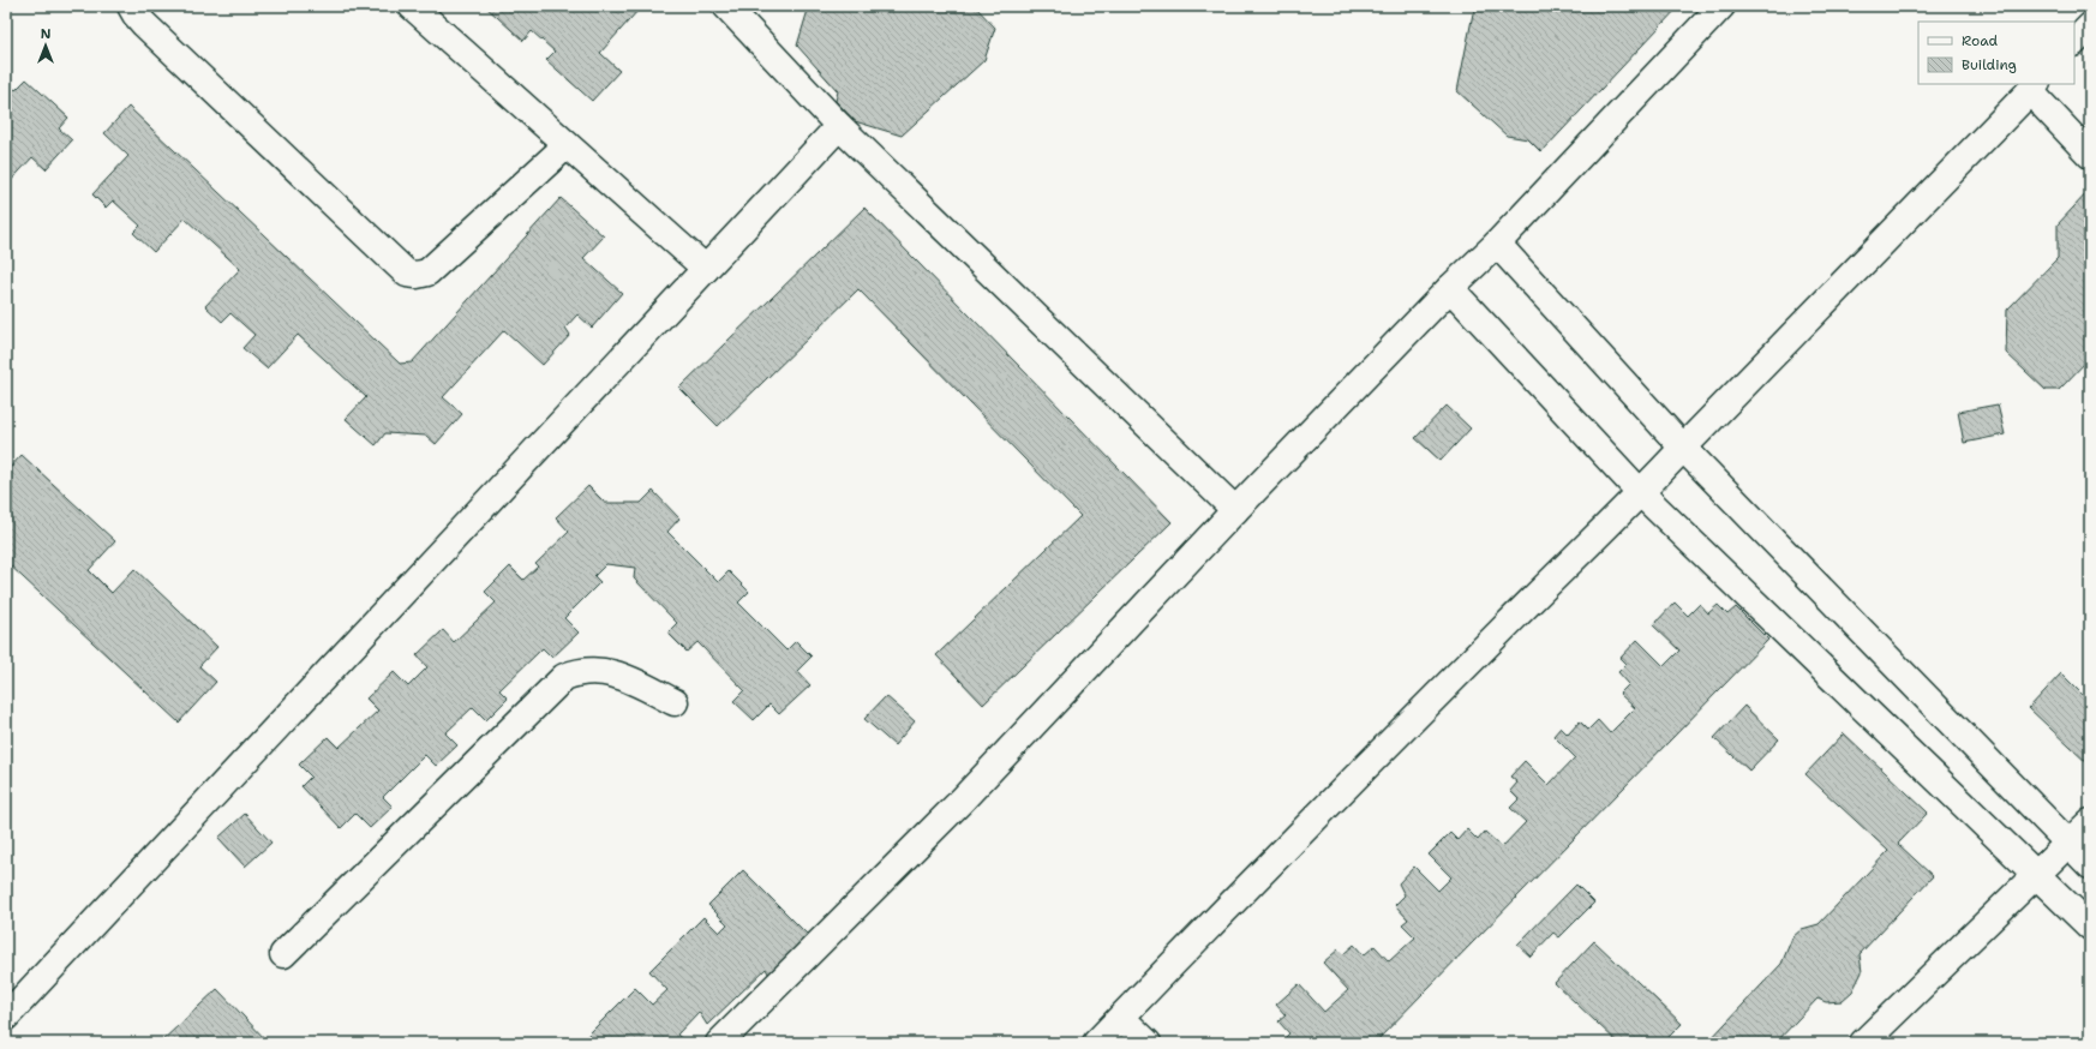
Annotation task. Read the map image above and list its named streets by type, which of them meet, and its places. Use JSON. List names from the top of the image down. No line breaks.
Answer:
{"legend":["Road","Building"],"north":"top"}
